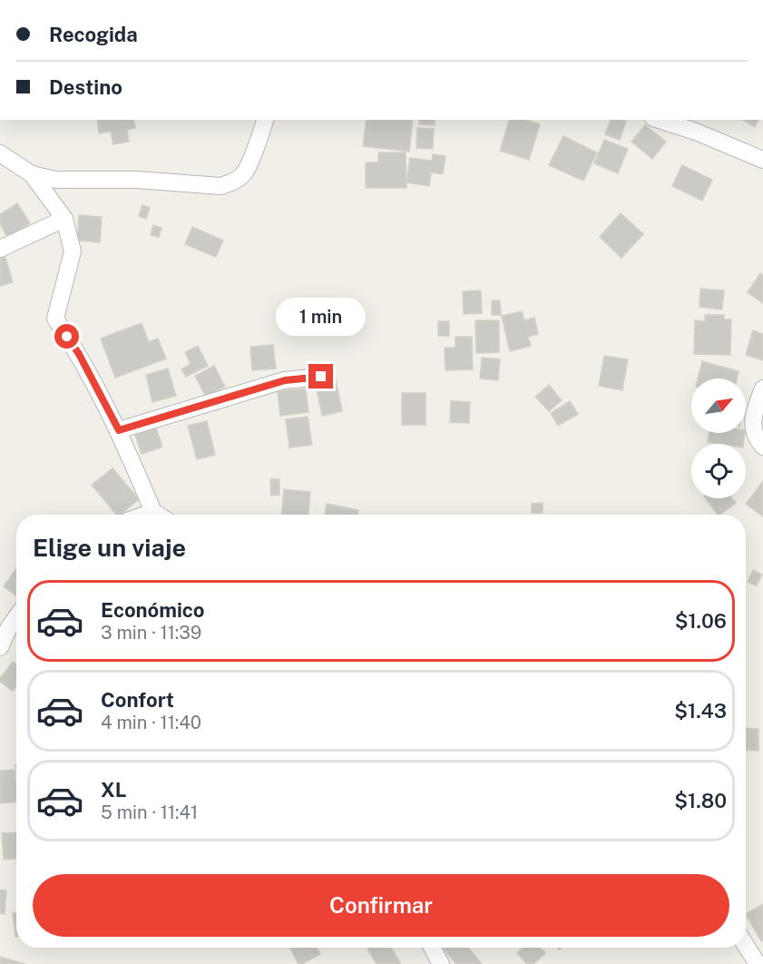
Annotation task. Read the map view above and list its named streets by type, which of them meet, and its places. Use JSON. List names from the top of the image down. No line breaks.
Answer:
{"north":"top right","page":{"banner":["Recogida","Destino"],"bubble":"1 min","heading":"Elige un viaje","list":[{"name":"Económico","note":"3 min · 11:39","value":"$1.06"},{"name":"Confort","note":"4 min · 11:40","value":"$1.43"},{"name":"XL","note":"5 min · 11:41","value":"$1.80"}],"buttons":"Confirmar"}}
